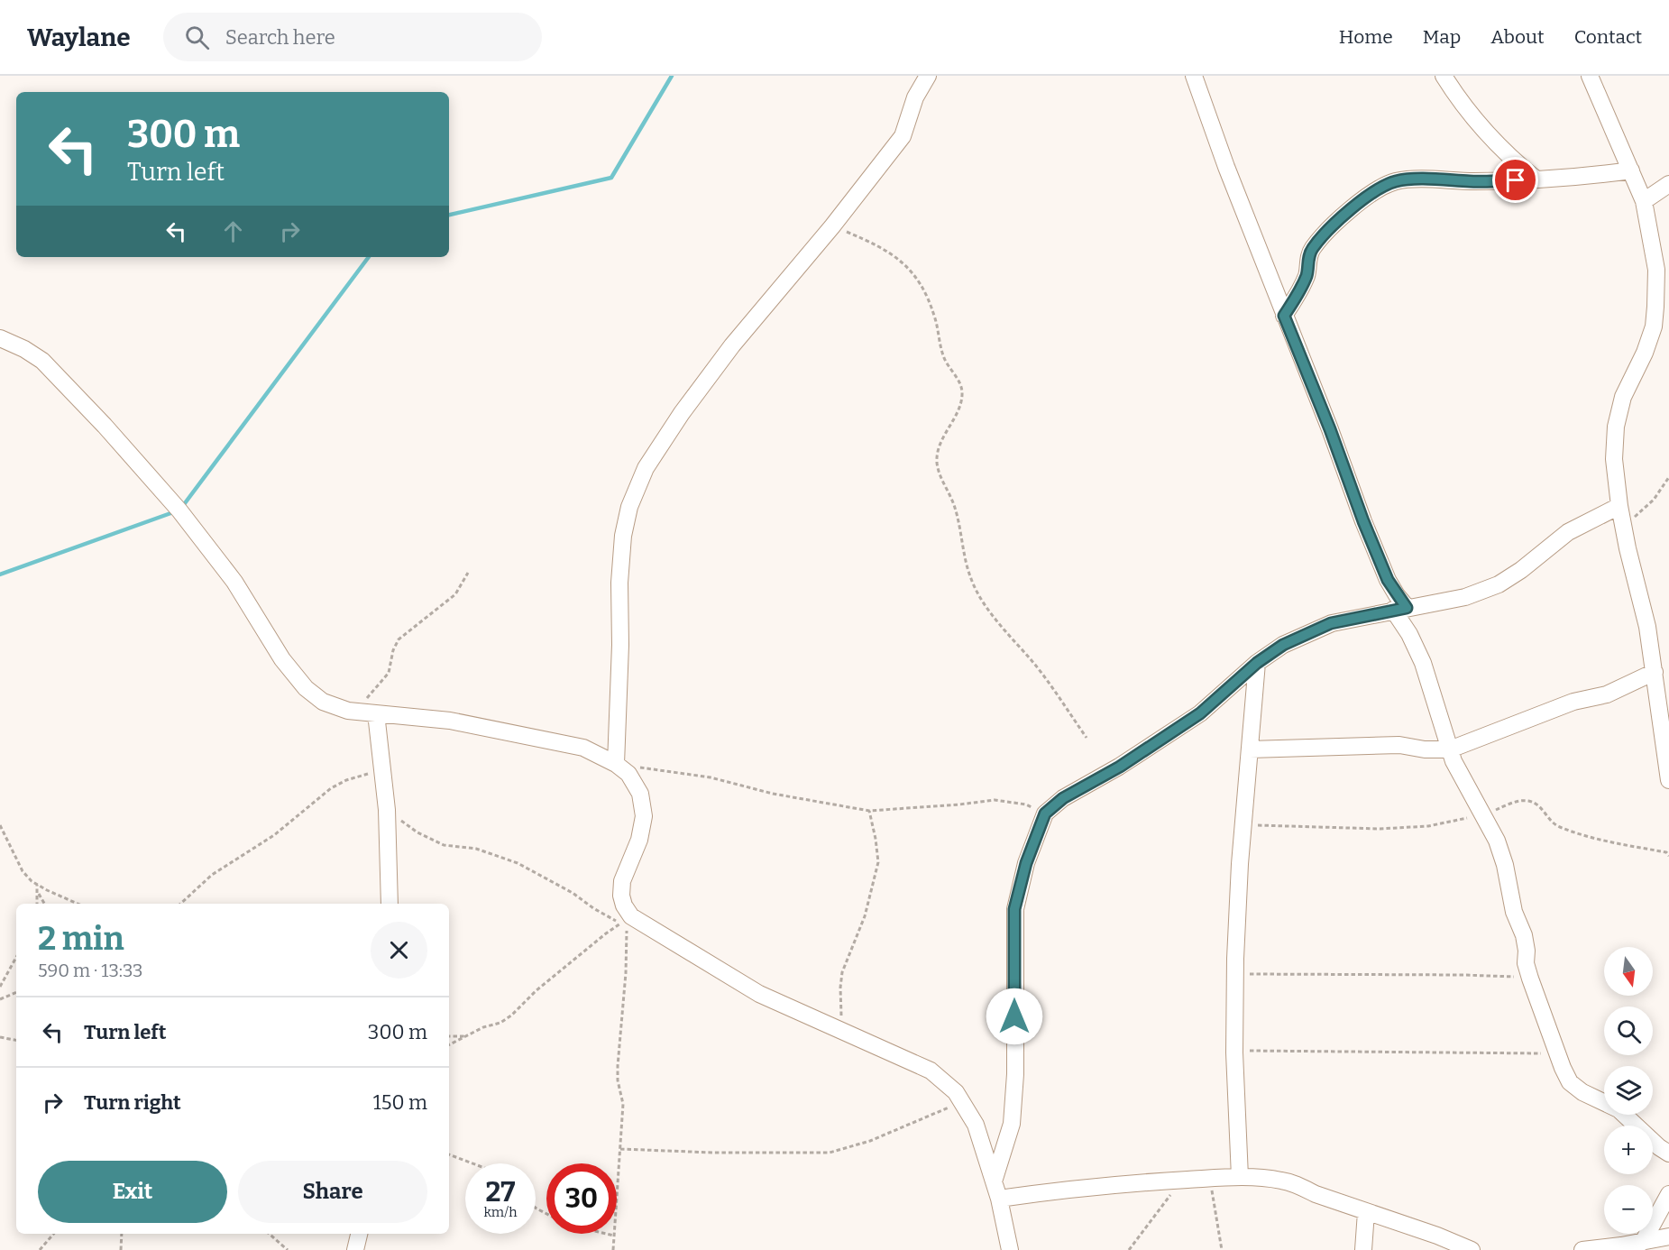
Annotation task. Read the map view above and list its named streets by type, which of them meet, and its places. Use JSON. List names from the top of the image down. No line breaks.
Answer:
{"north":"bottom","page":{"header":"Waylane","search":"Search here","nav":["Home","Map","About","Contact"],"turn":["300 m","Turn left"],"heading":["2 min","590 m · 13:33"],"map_buttons":["+","−"],"list":[{"name":"Turn left","value":"300 m"},{"name":"Turn right","value":"150 m"}],"buttons":["Exit","Share"],"speed":"27 km/h","limit":"30"}}
